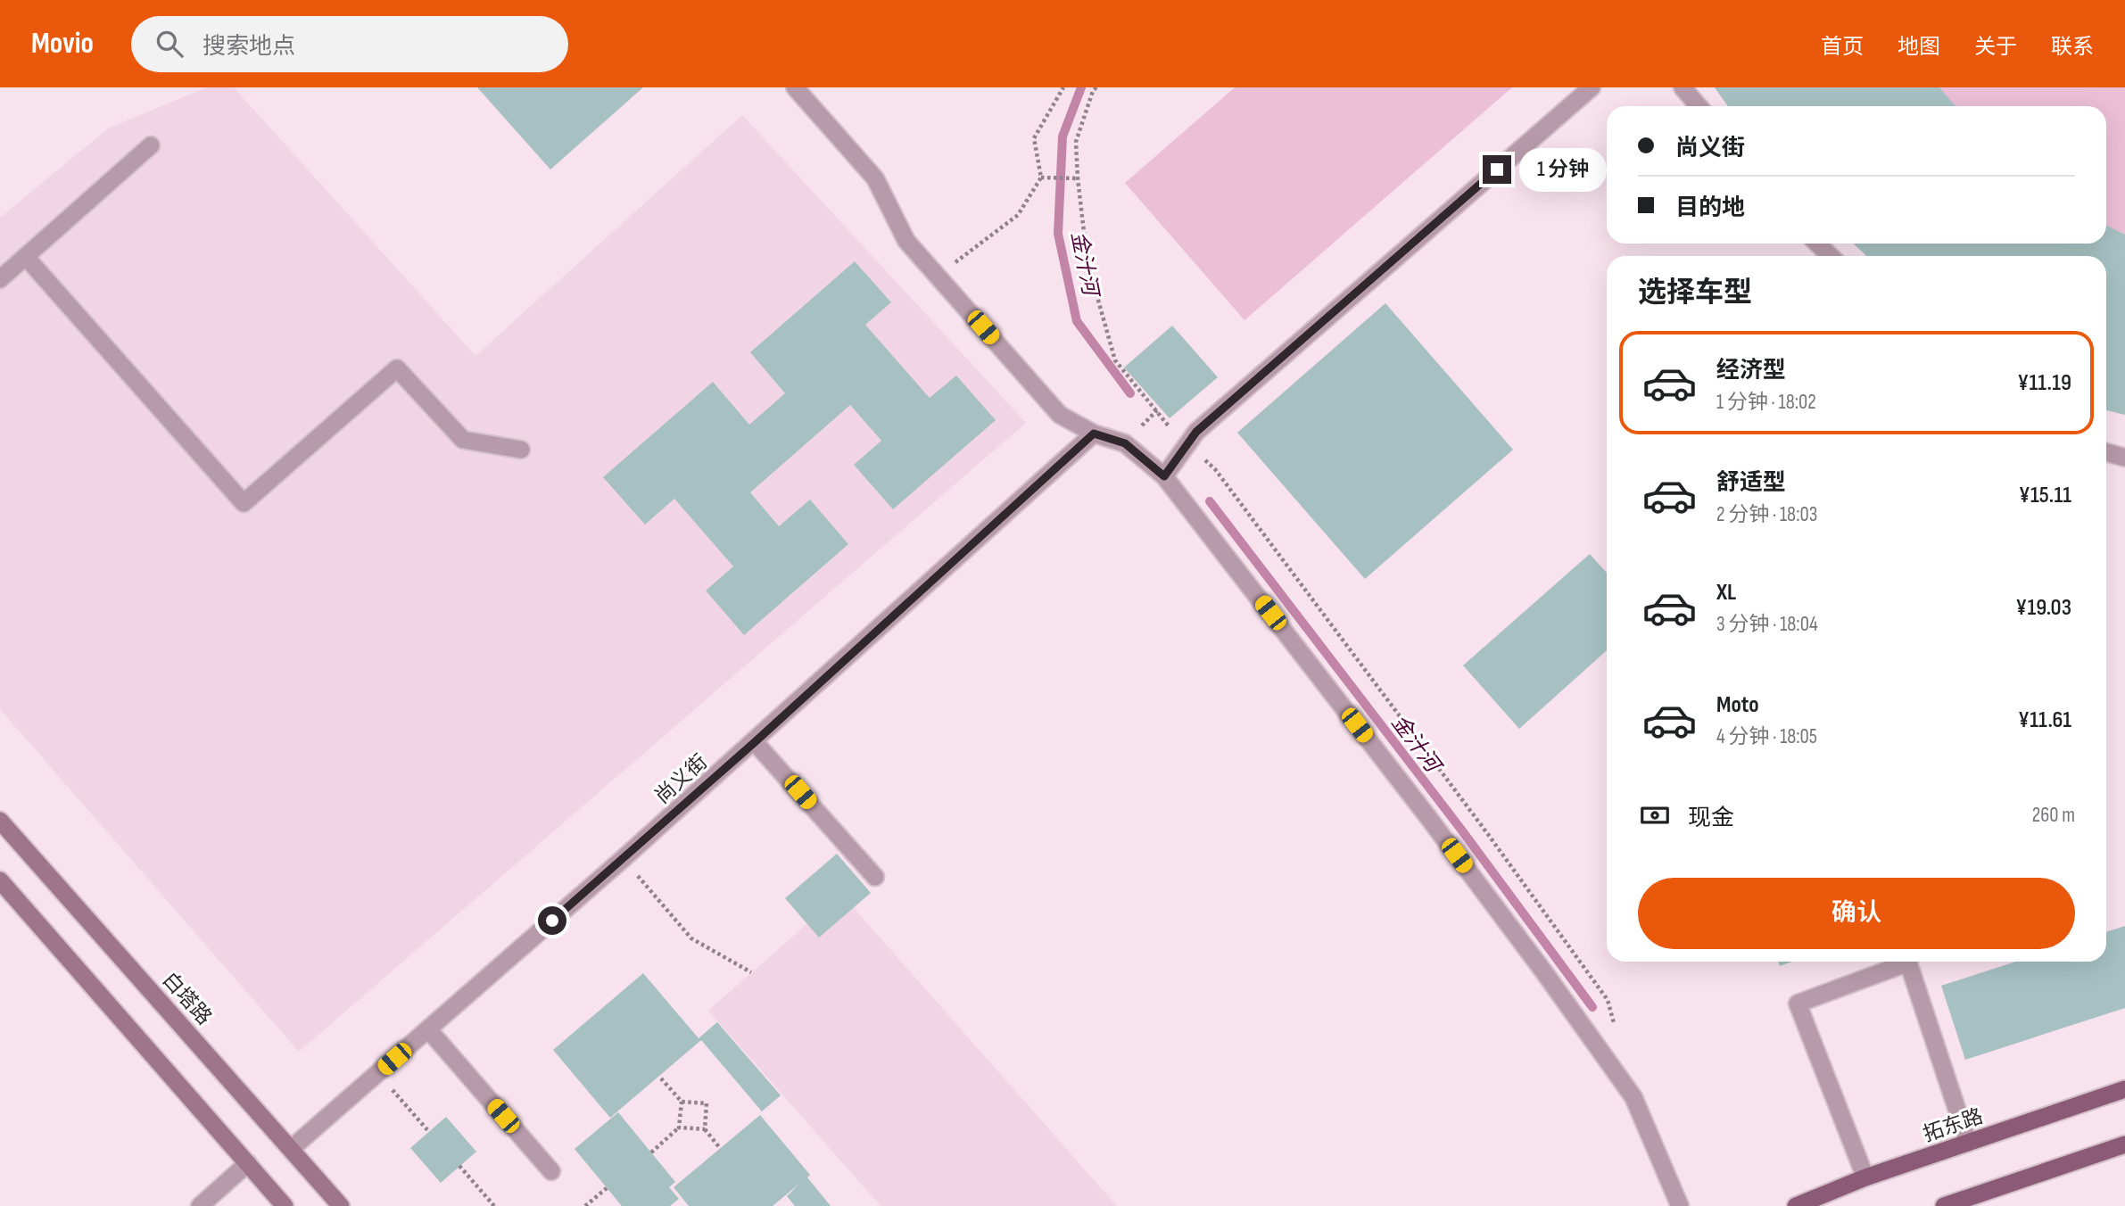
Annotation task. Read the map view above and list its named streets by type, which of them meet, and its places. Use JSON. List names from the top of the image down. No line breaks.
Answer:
{"streets":{"main road":["白塔路","拓东路"],"street":["尚义街"]},"crossings":[["尚义街","白塔路"]],"water":["金汁河"],"page":{"header":"Movio","search":"搜索地点","nav":["首页","地图","关于","联系"],"banner":["尚义街","目的地"],"bubble":"1 分钟","heading":"选择车型","list":[{"name":"经济型","note":"1 分钟 · 18:02","value":"¥11.19"},{"name":"舒适型","note":"2 分钟 · 18:03","value":"¥15.11"},{"name":"XL","note":"3 分钟 · 18:04","value":"¥19.03"},{"name":"Moto","note":"4 分钟 · 18:05","value":"¥11.61"}],"pay":["现金","260 m"],"buttons":"确认"}}
